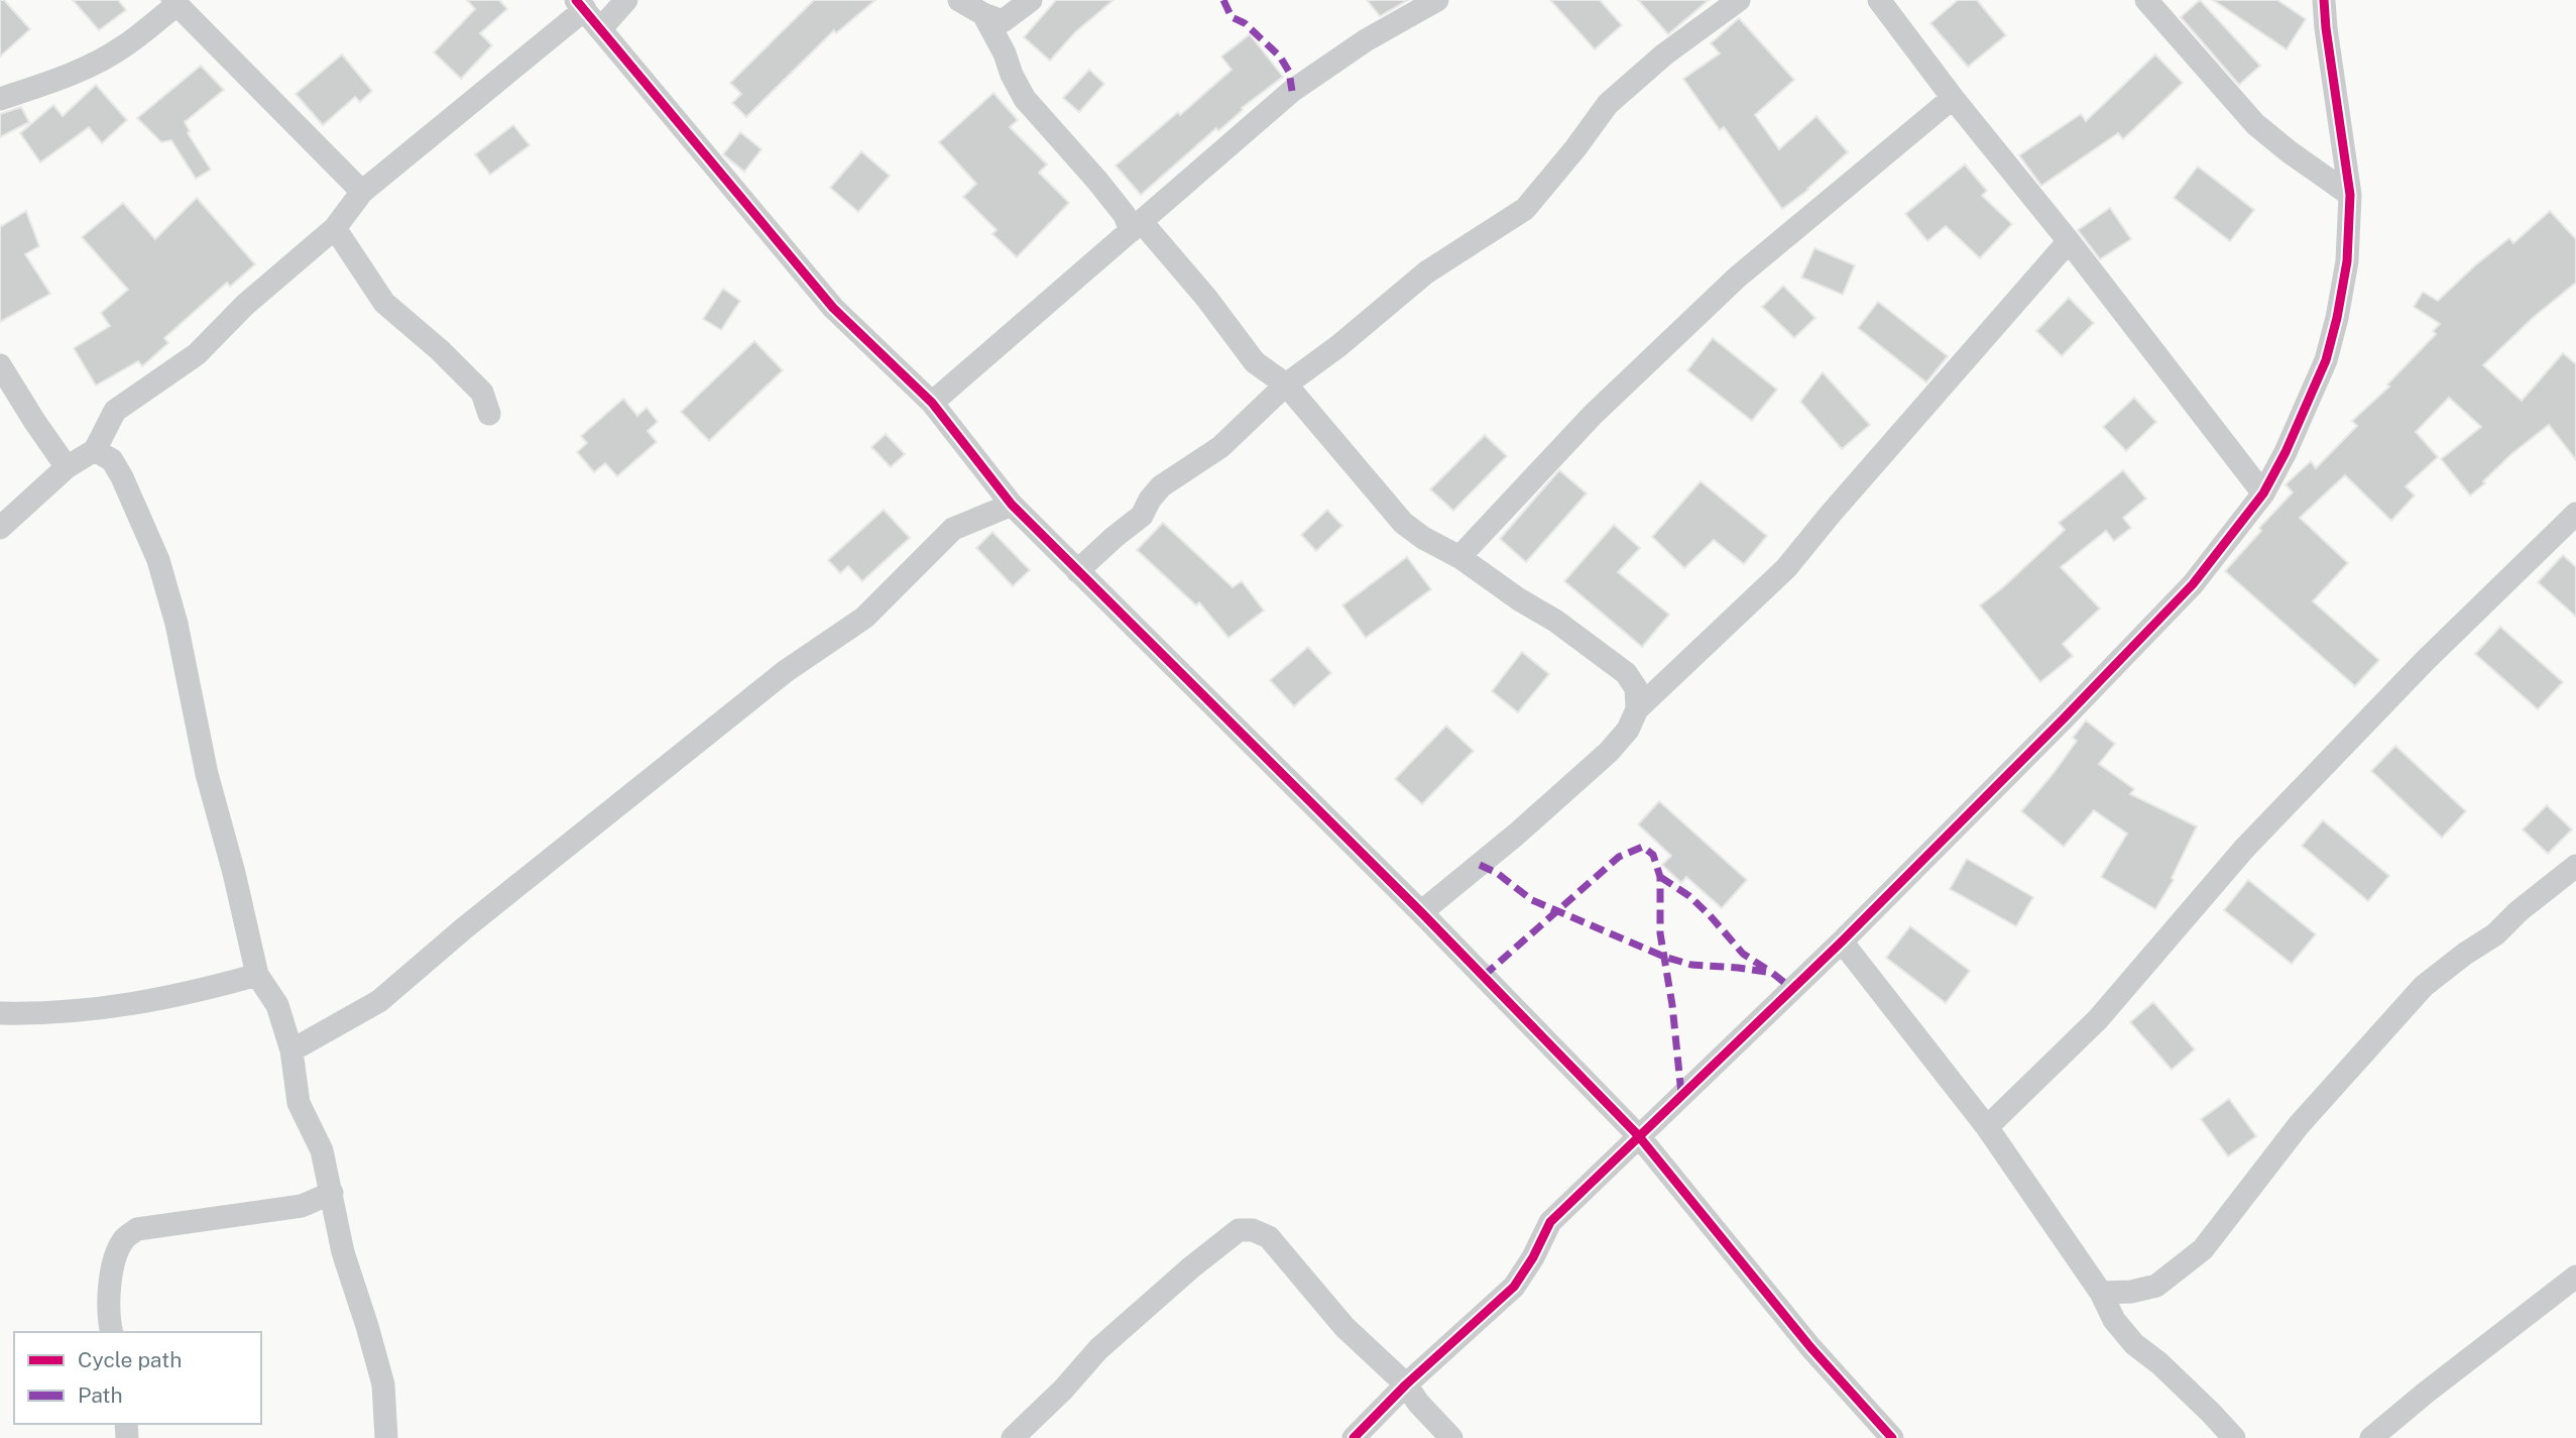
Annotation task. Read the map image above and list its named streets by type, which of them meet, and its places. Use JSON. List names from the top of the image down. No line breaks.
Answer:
{"legend":["Cycle path","Path"]}
